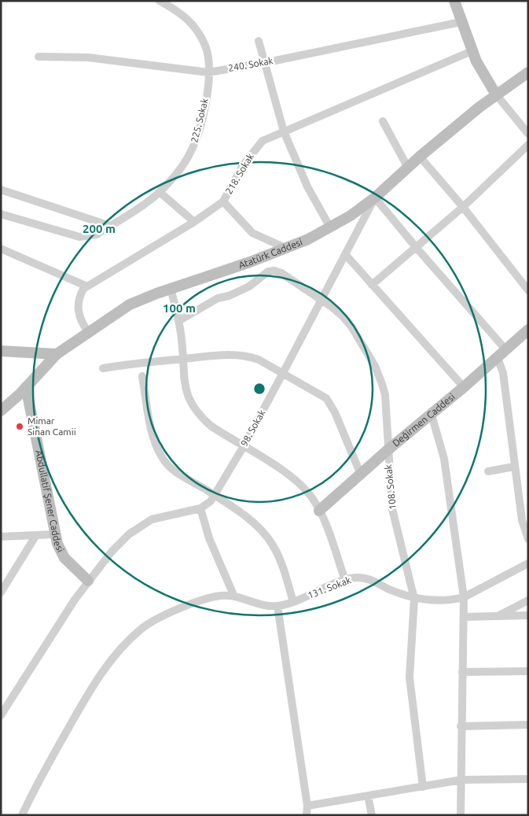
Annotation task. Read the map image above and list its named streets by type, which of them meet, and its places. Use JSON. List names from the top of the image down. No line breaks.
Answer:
{"streets":{"street":["240. Sokak","225. Sokak","218. Sokak","Atatürk Caddesi","Değirmen Caddesi","98. Sokak","108. Sokak","Abdullatif Şener Caddesi","131. Sokak"]},"crossings":[["240. Sokak","225. Sokak"],["Atatürk Caddesi","98. Sokak"],["Atatürk Caddesi","Abdullatif Şener Caddesi"],["Değirmen Caddesi","108. Sokak"],["98. Sokak","108. Sokak"],["108. Sokak","131. Sokak"]],"places":["Mimar Sinan Camii"],"rings":["200 m","100 m"]}
